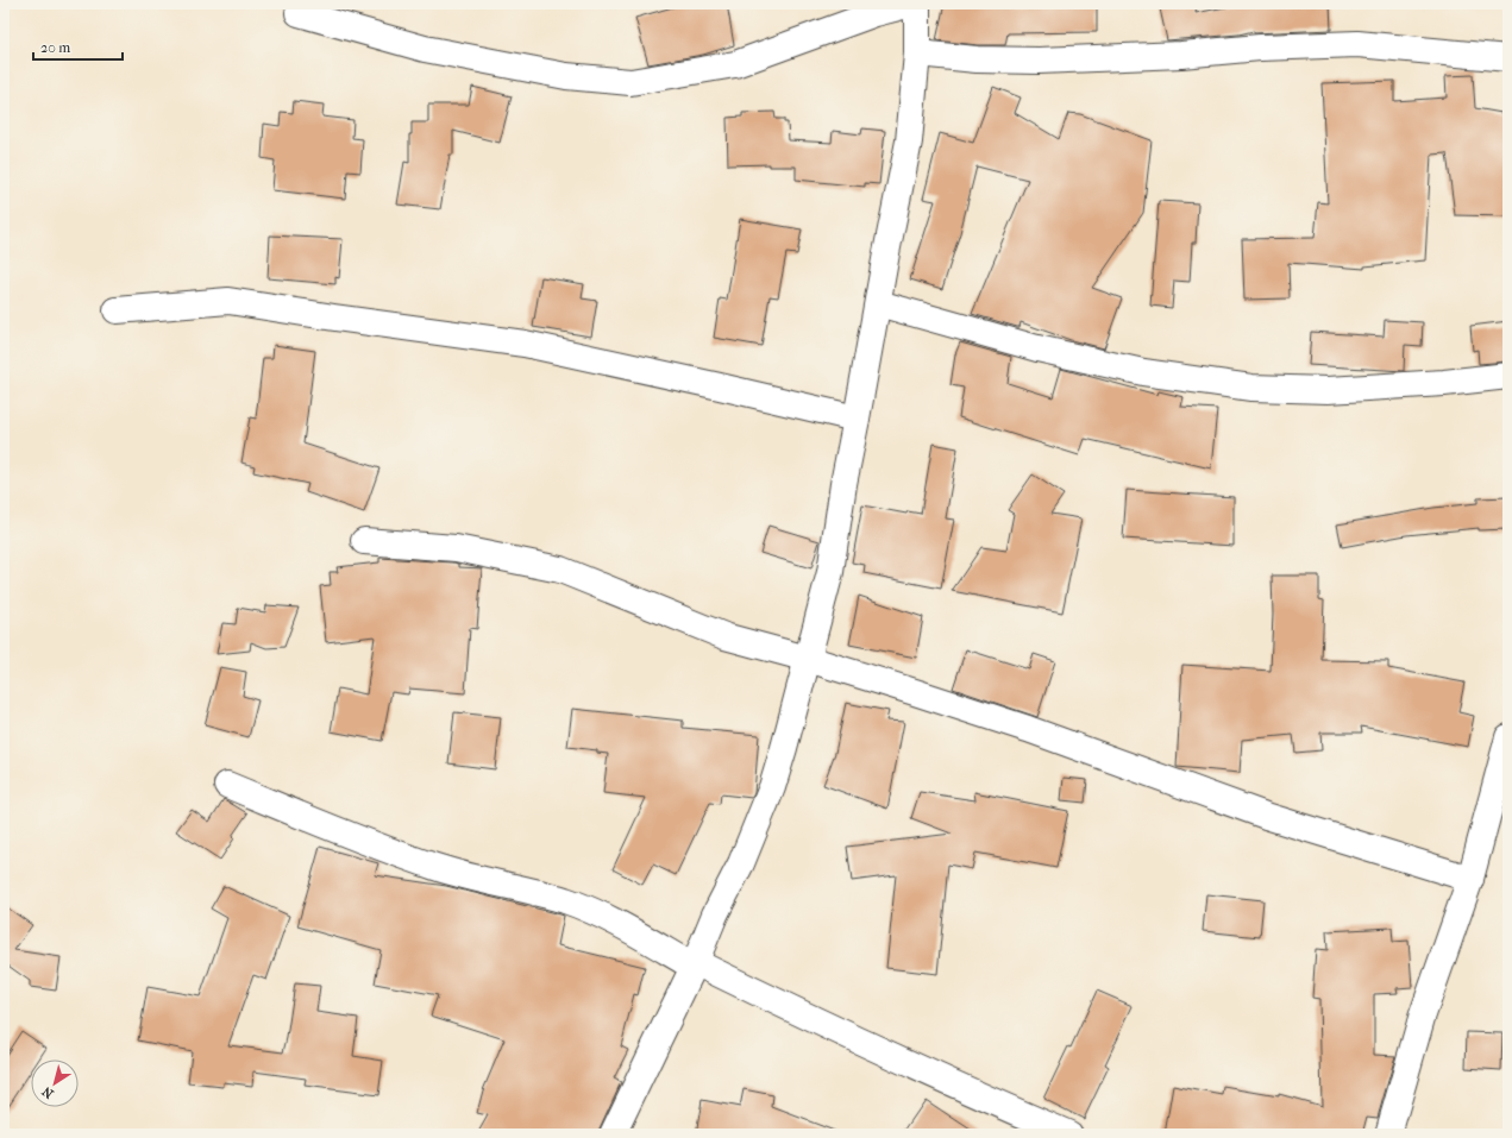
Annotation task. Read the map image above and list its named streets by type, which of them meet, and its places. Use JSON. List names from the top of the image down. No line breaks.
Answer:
{"scale_bar":"20 m","north":"bottom left"}
